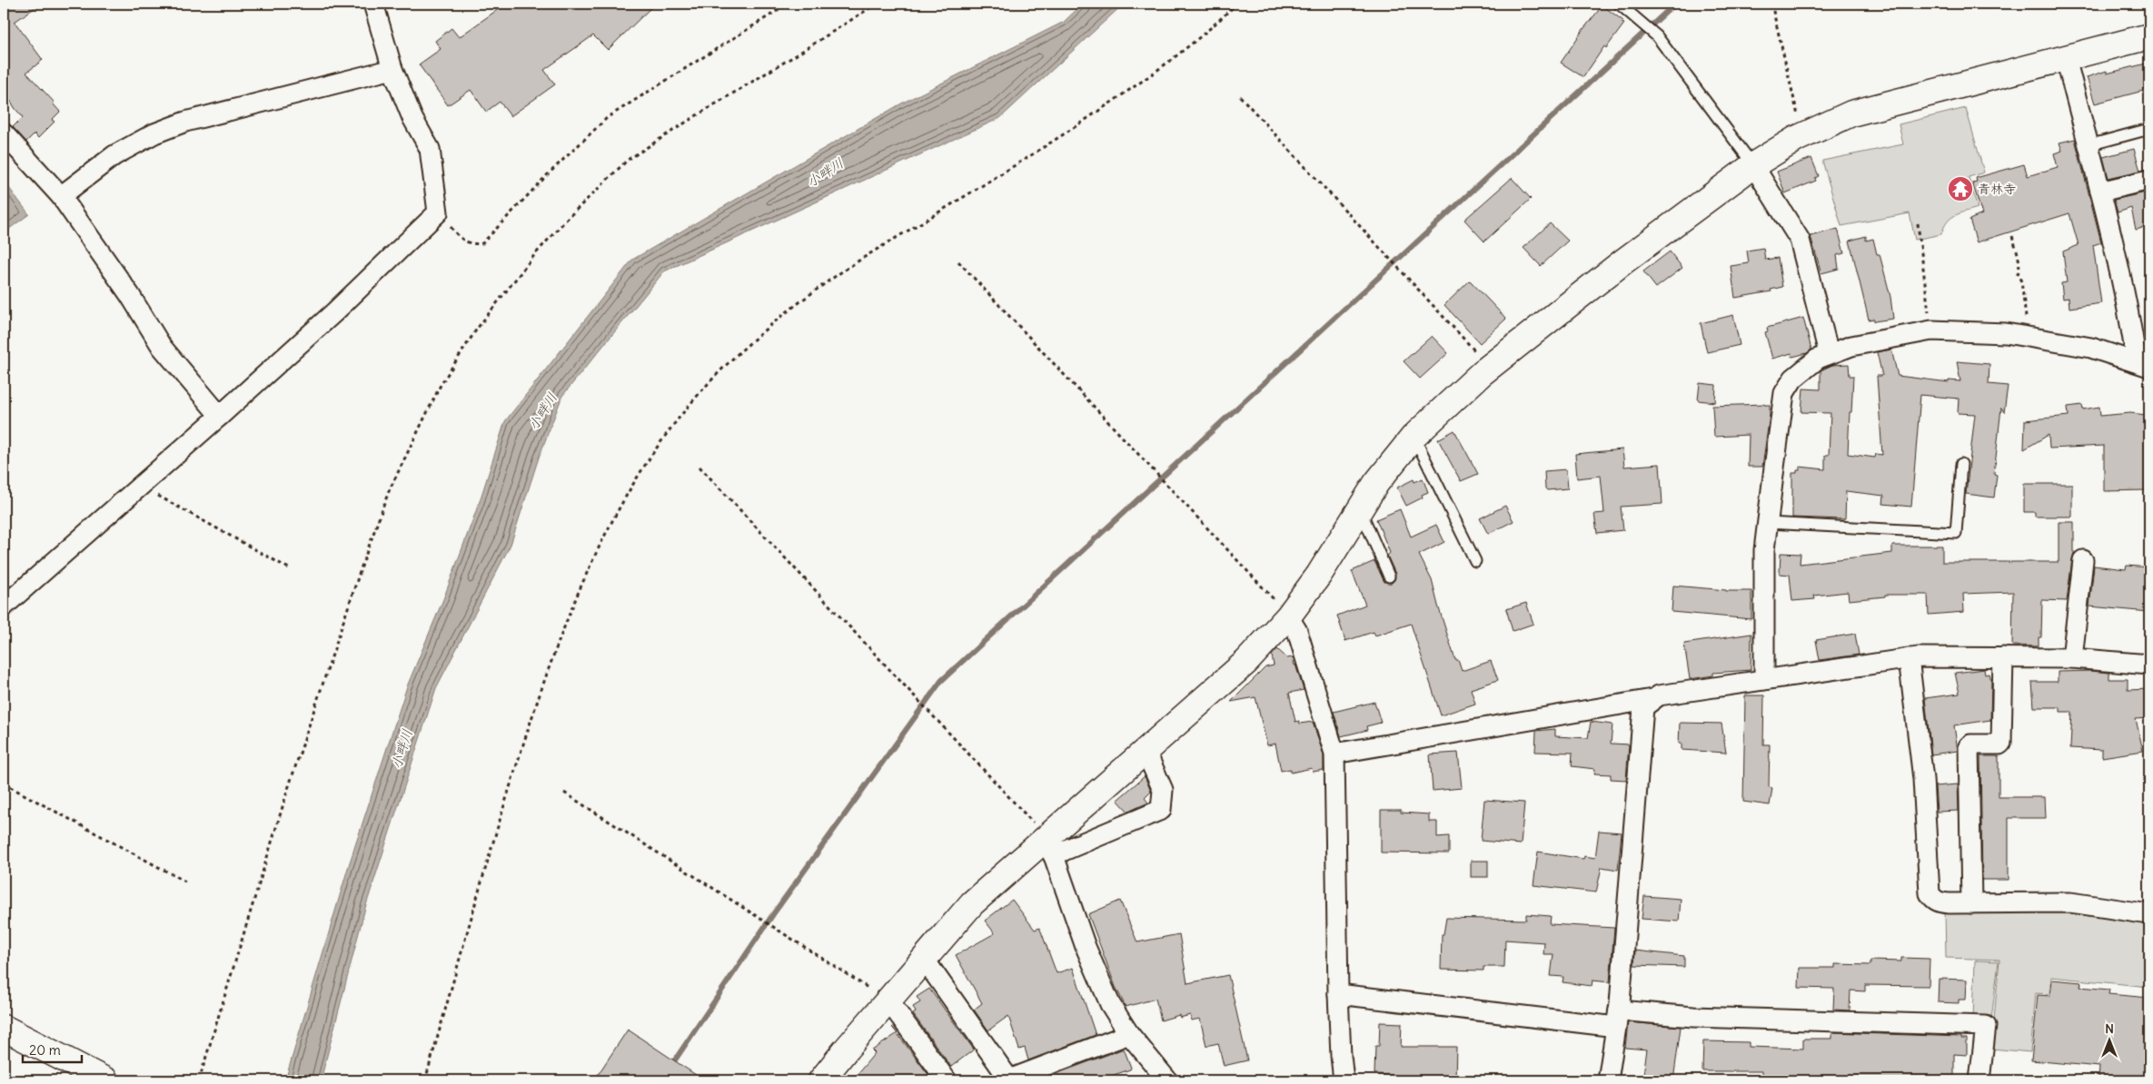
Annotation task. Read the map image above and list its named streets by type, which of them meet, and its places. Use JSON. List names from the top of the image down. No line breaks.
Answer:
{"water":["小畔川"],"places":{"temple":["青林寺"]},"scale_bar":"20 m","north":"top"}
